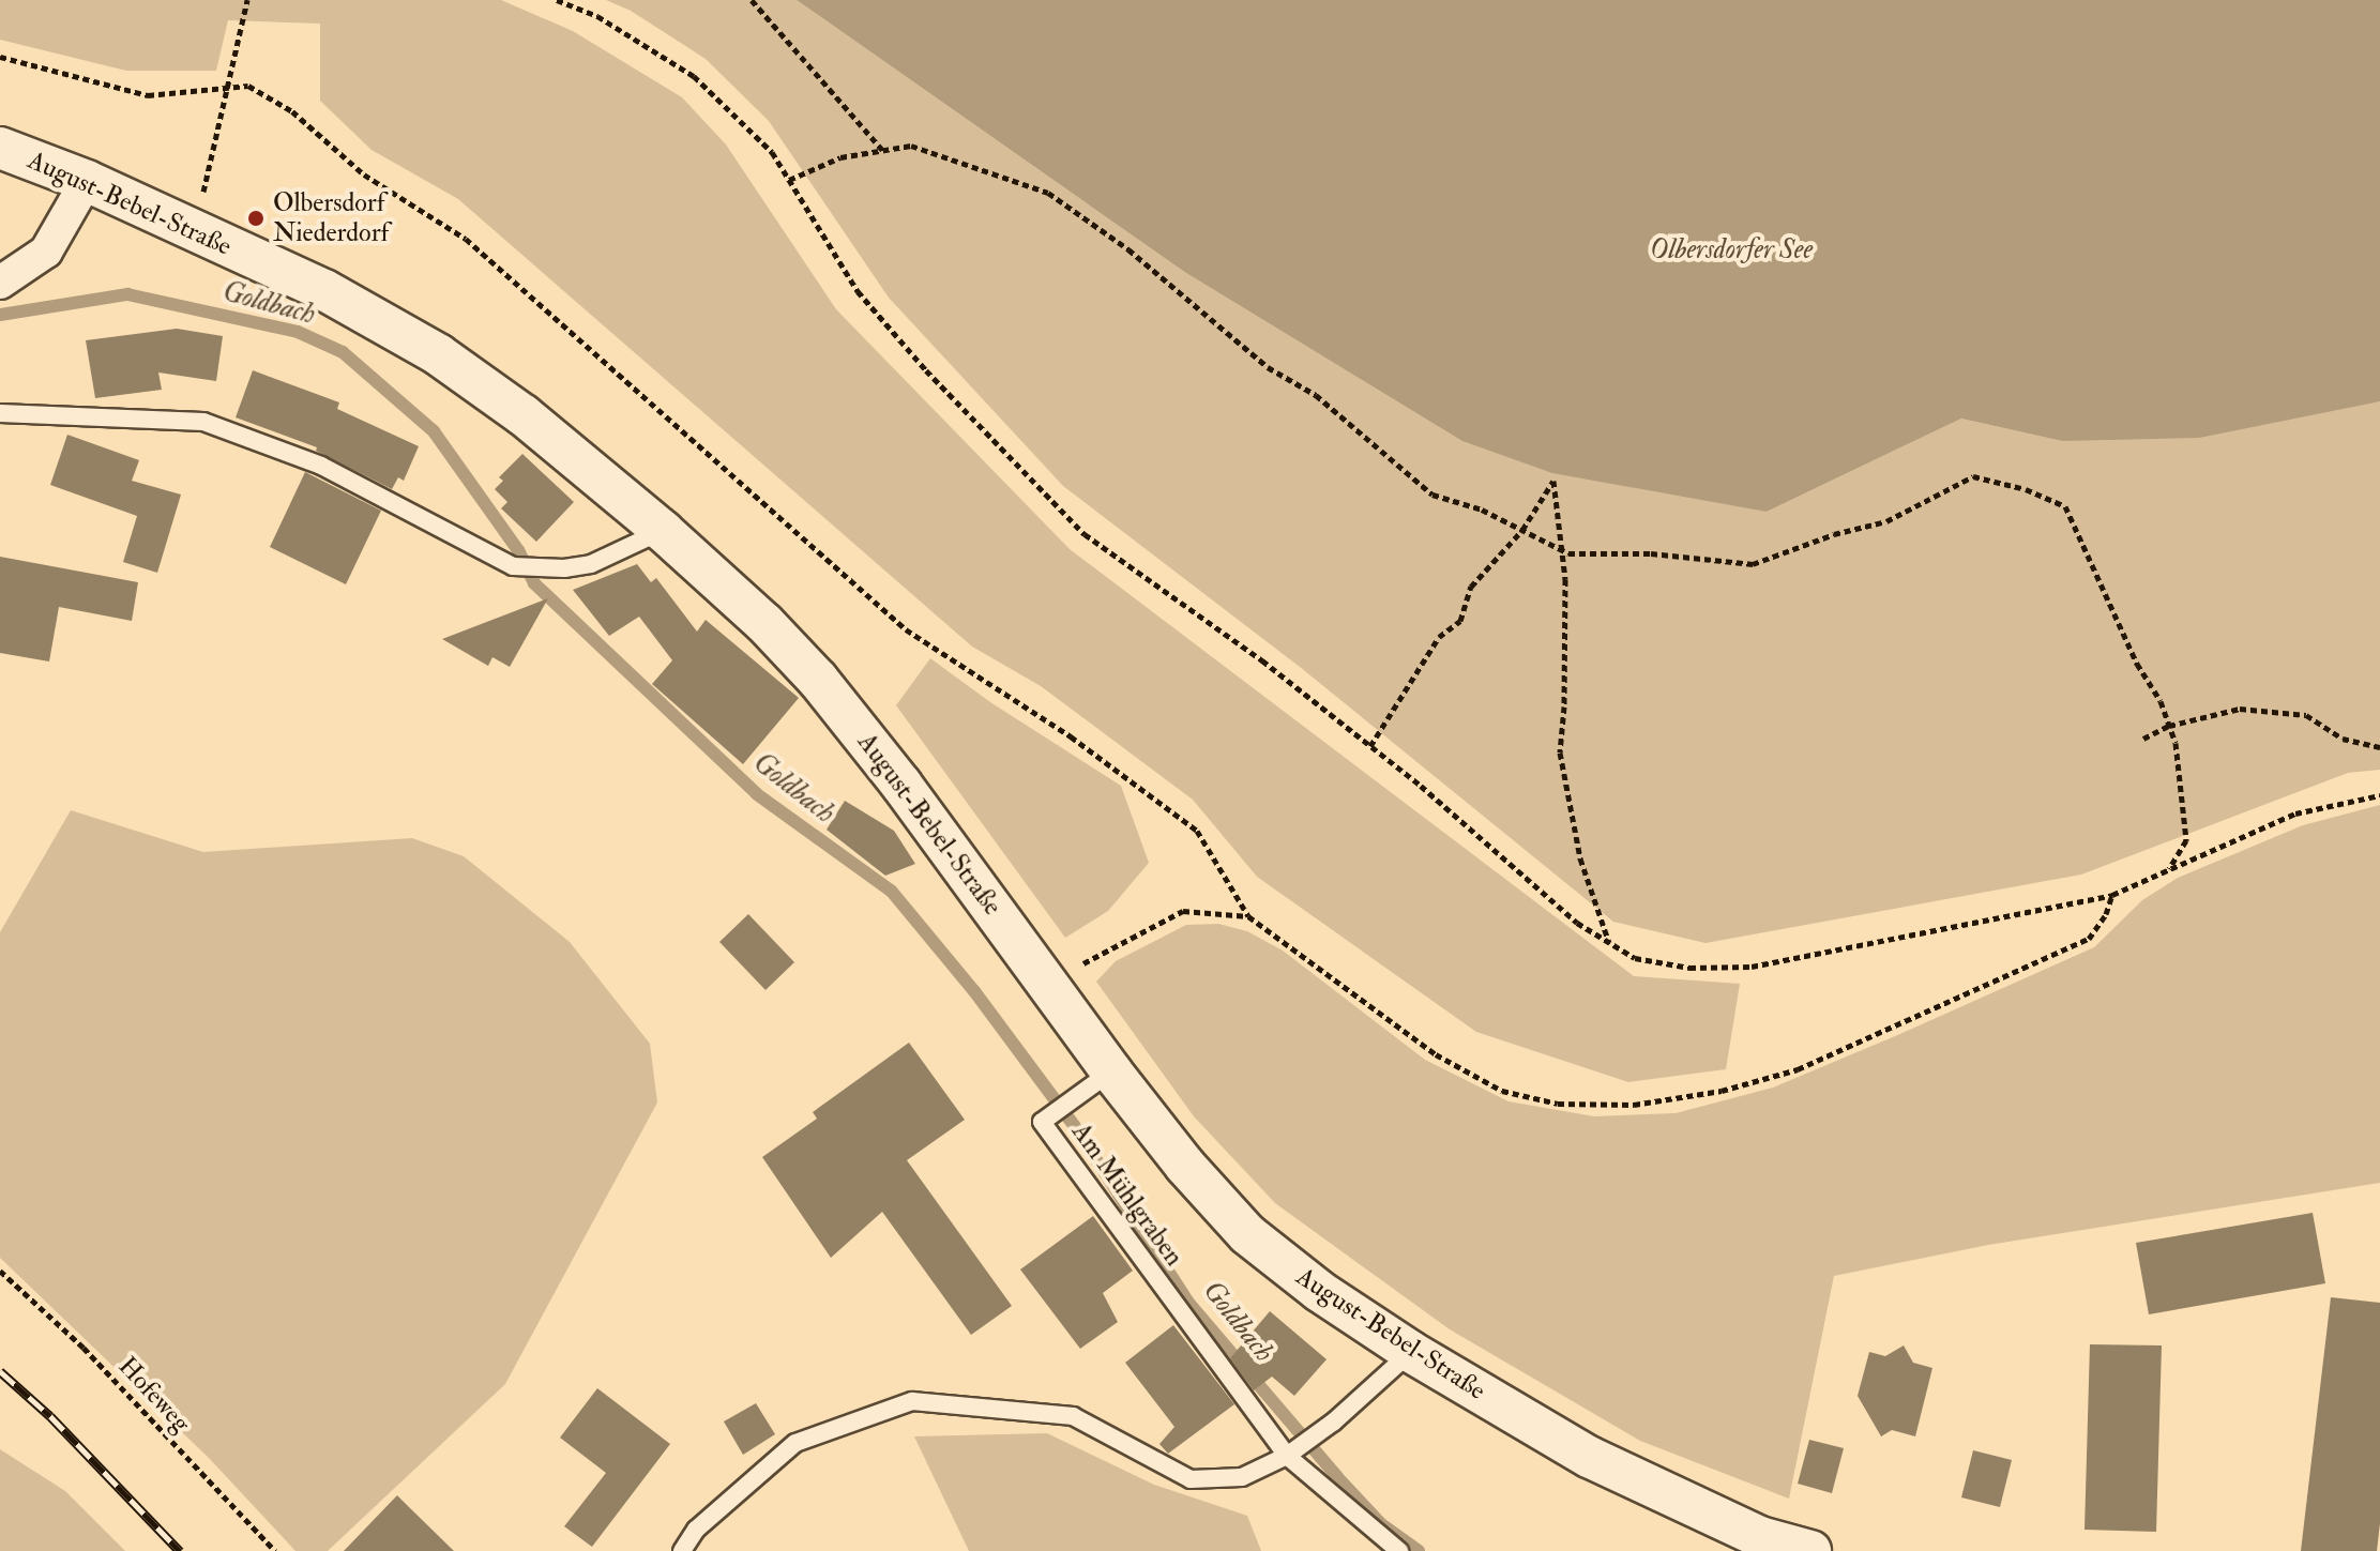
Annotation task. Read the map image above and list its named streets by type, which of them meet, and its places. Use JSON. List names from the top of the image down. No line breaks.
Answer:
{"streets":{"street":["August-Bebel-Straße"],"lane":["Am Mühlgraben"],"path":["Hofeweg"]},"crossings":[["August-Bebel-Straße","Am Mühlgraben"]],"water":["Olbersdorfer See","Goldbach"],"places":["Olbersdorf Niederdorf"]}
